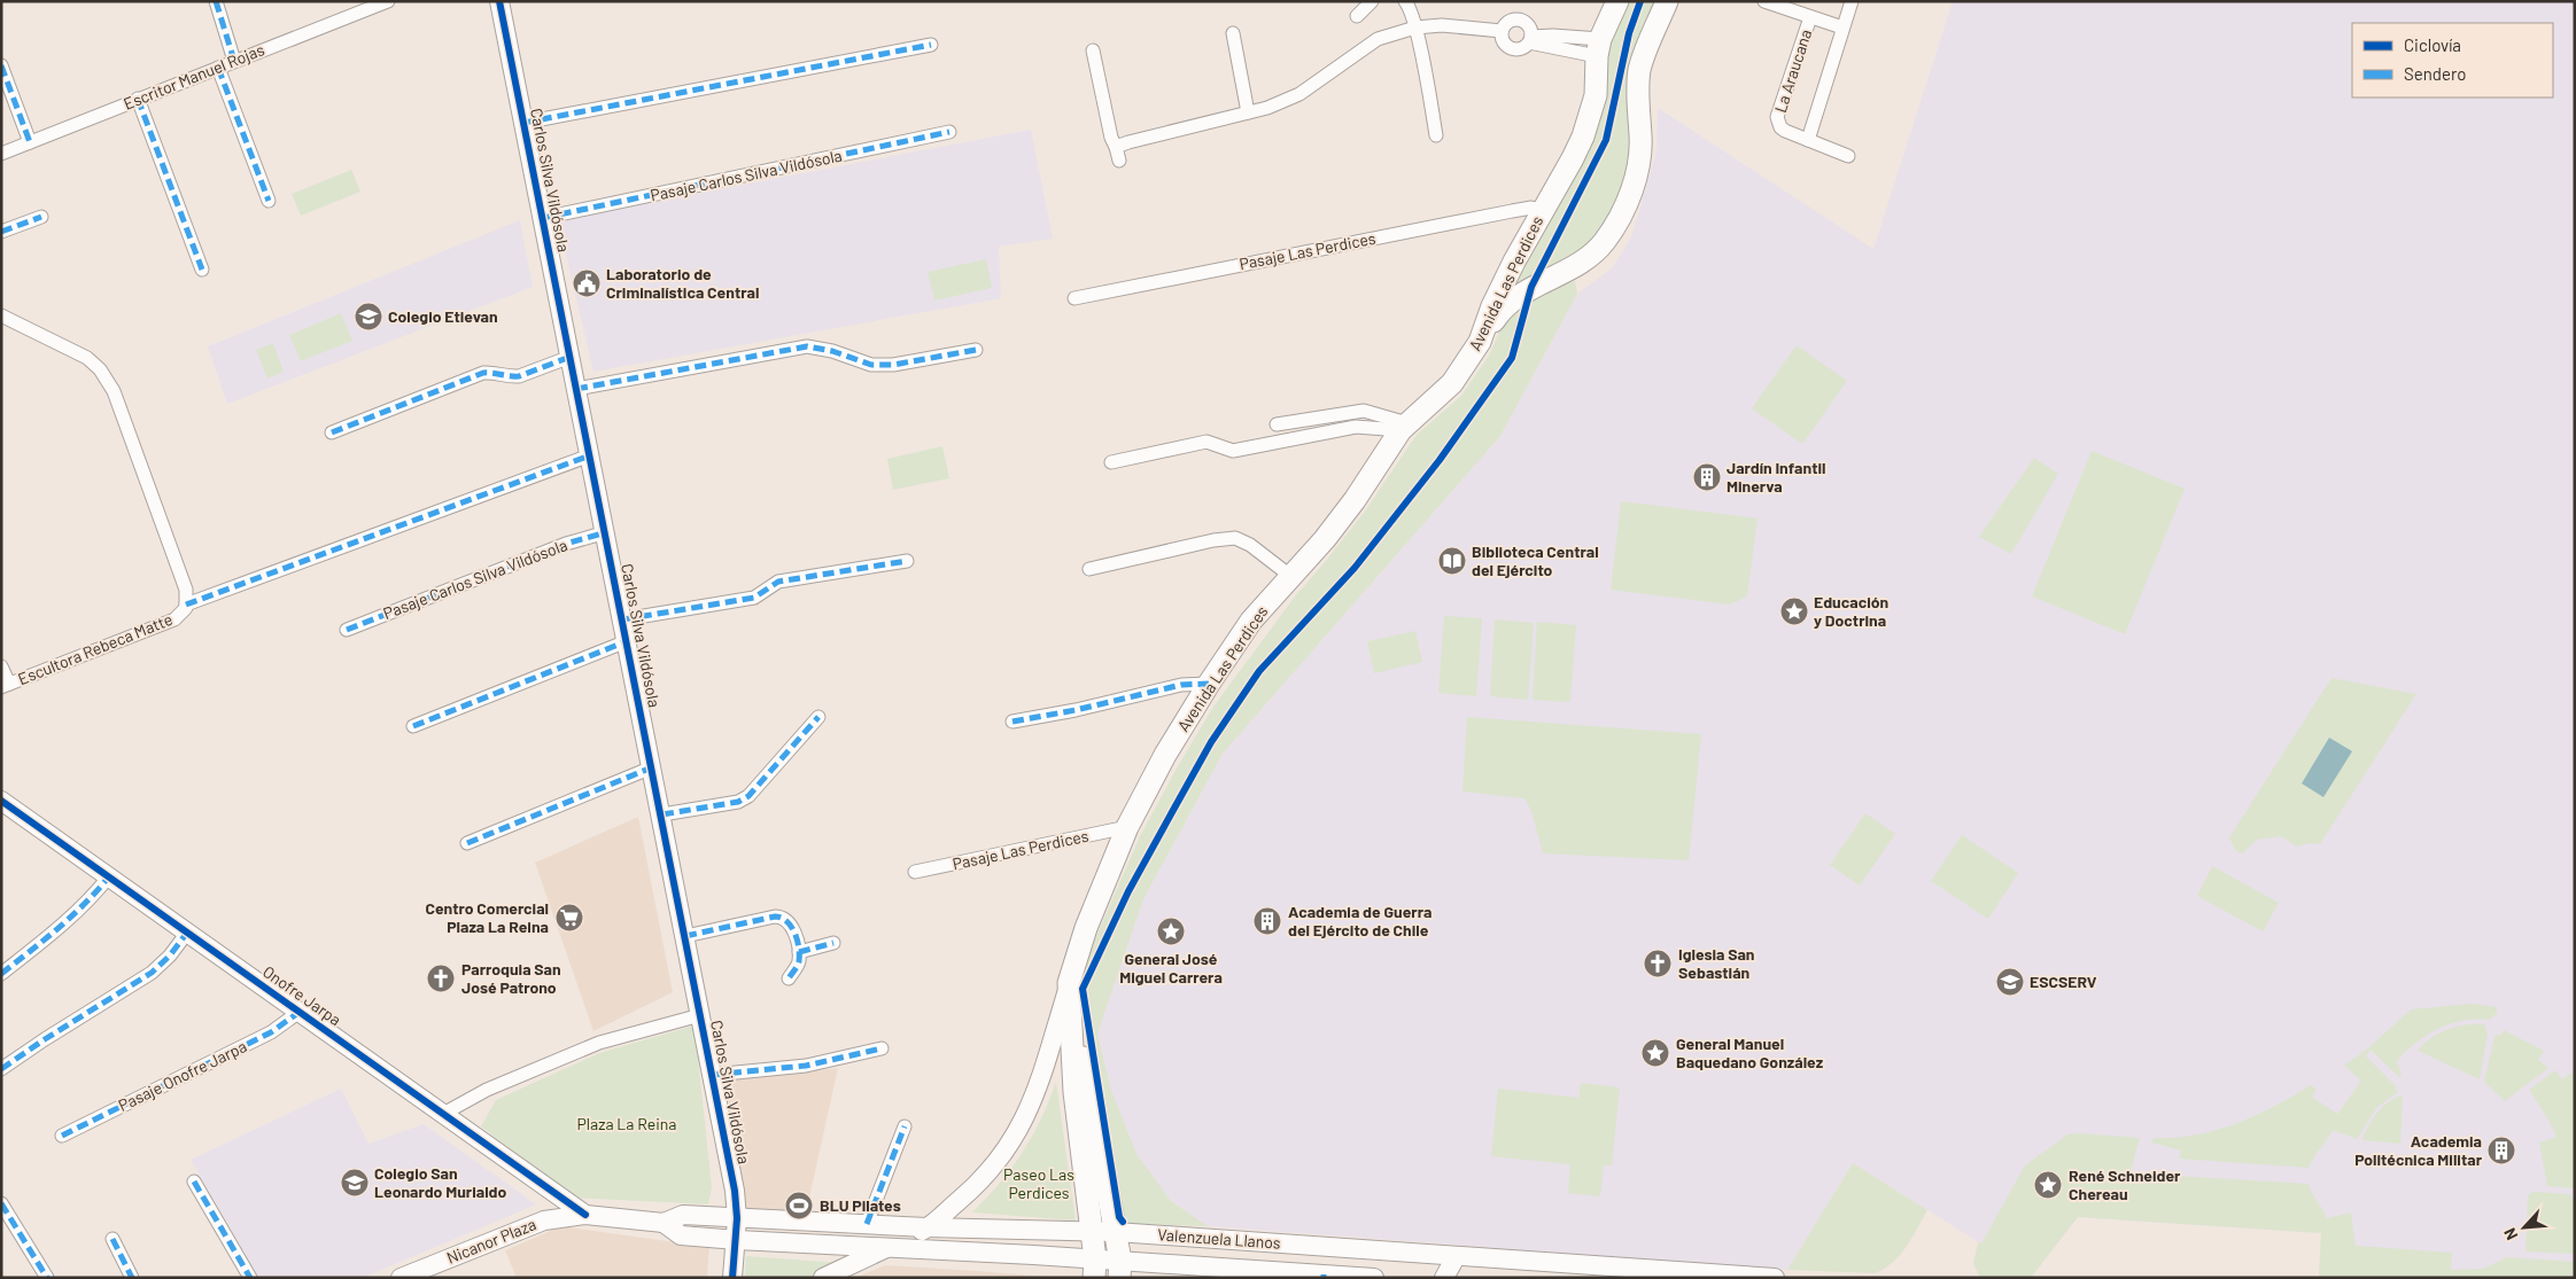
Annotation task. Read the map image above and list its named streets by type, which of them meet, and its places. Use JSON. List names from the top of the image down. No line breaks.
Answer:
{"streets":{"main road":["Avenida Las Perdices"],"street":["La Araucana","Escritor Manuel Rojas","Pasaje Carlos Silva Vildósola","Carlos Silva Vildósola","Pasaje Las Perdices","Escultora Rebeca Matte","Onofre Jarpa","Pasaje Onofre Jarpa","Valenzuela Llanos","Nicanor Plaza"]},"crossings":[["Pasaje Carlos Silva Vildósola","Carlos Silva Vildósola"],["Carlos Silva Vildósola","Escultora Rebeca Matte"],["Carlos Silva Vildósola","Valenzuela Llanos"],["Pasaje Las Perdices","Avenida Las Perdices"],["Avenida Las Perdices","Valenzuela Llanos"],["Onofre Jarpa","Pasaje Onofre Jarpa"],["Onofre Jarpa","Valenzuela Llanos"],["Onofre Jarpa","Nicanor Plaza"],["Valenzuela Llanos","Nicanor Plaza"]],"parks":["Plaza La Reina","Paseo Las Perdices"],"places":{"public building":["Laboratorio de Criminalística Central"],"school or university":["Colegio Etievan","ESCSERV","Colegio San Leonardo Murialdo"],"building":["Jardín Infantil Minerva","Academia de Guerra del Ejército de Chile","Academia Politécnica Militar"],"library":["Biblioteca Central del Ejército"],"place":["Educación y Doctrina","General José Miguel Carrera","General Manuel Baquedano González","René Schneider Chereau"],"supermarket":["Centro Comercial Plaza La Reina"],"church":["Iglesia San Sebastián","Parroquia San José Patrono"],"sports":["BLU Pilates"]},"legend":["Ciclovía","Sendero"],"north":"bottom left"}
